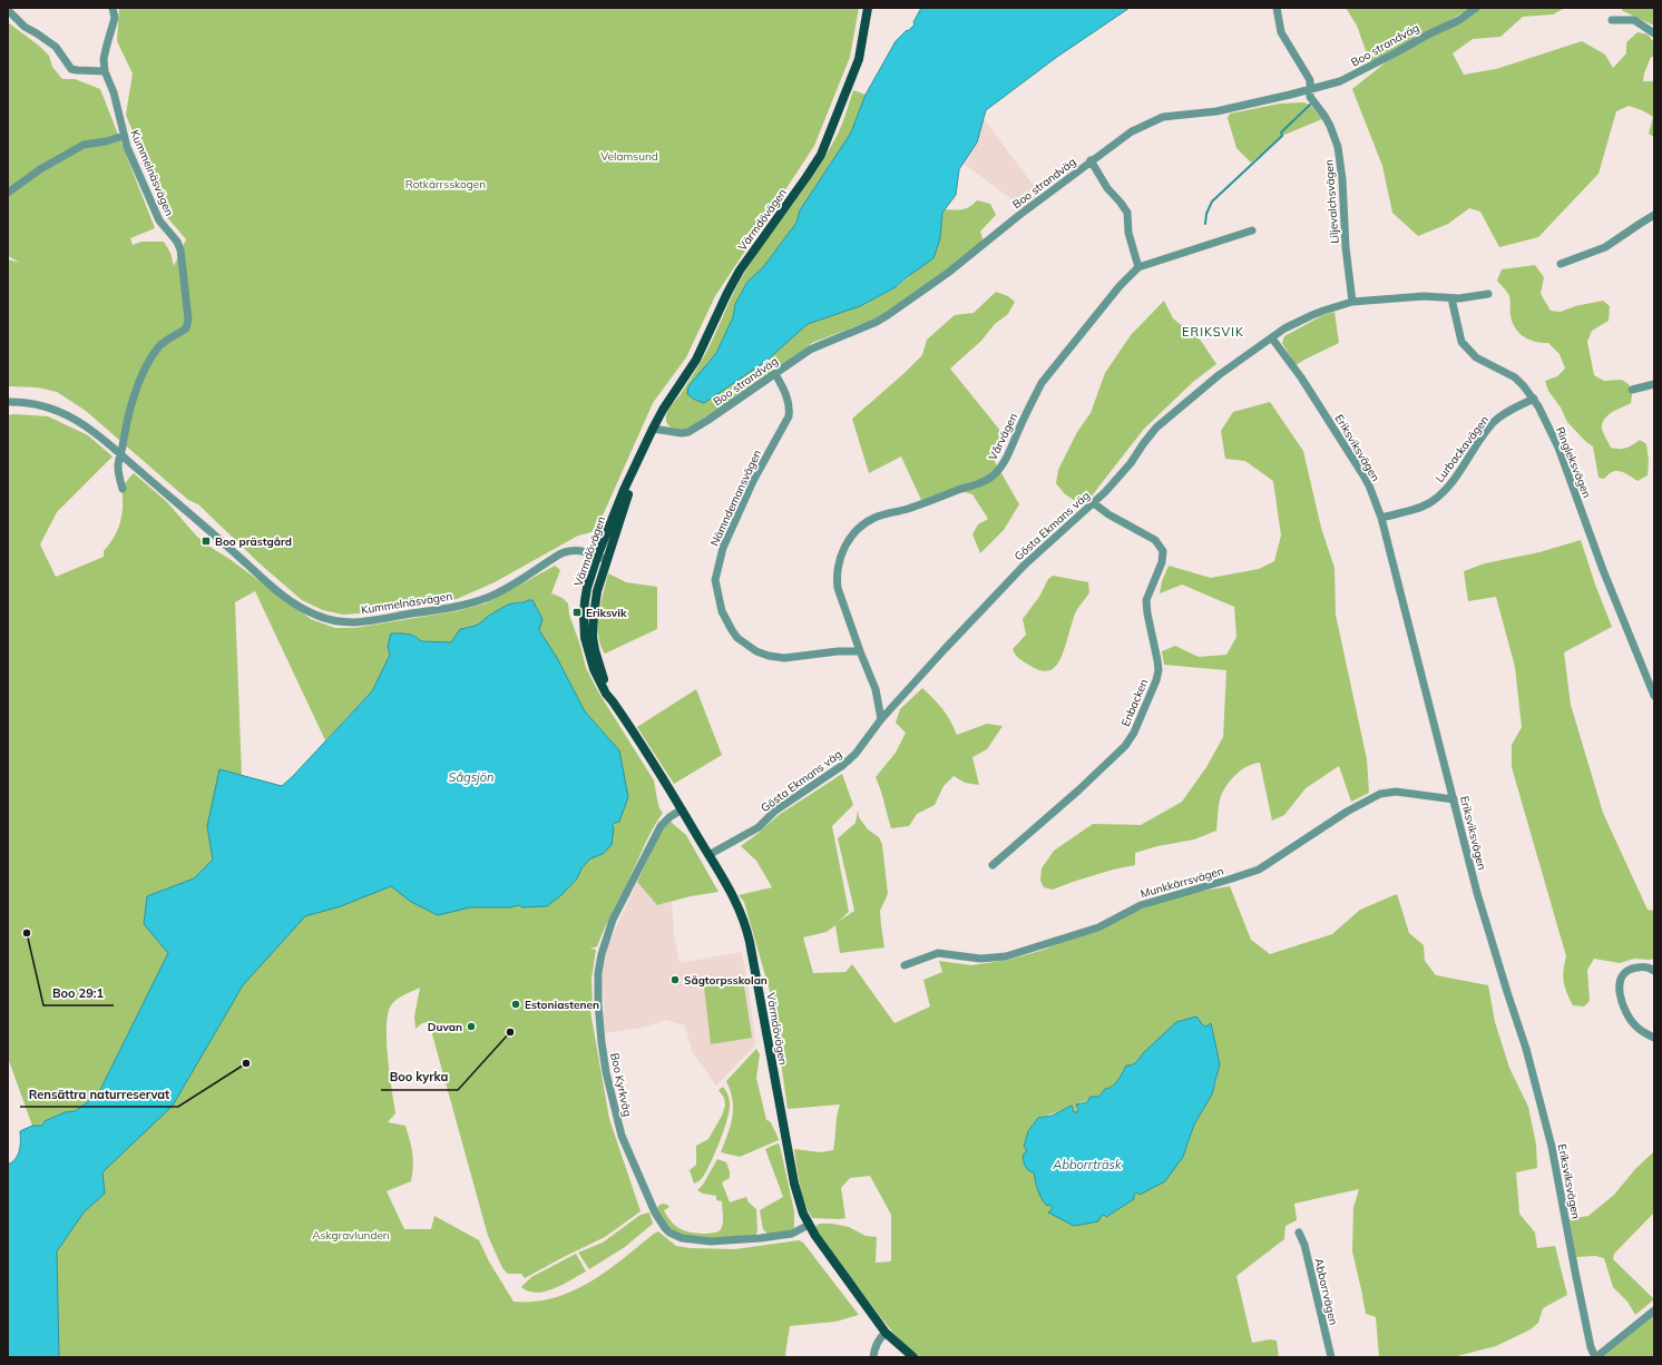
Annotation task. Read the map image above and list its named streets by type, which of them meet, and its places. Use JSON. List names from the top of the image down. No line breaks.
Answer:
{"streets":{"main road":["Värmdövägen"],"street":["Boo strandväg","Kummelnäsvägen","Liljevalchsvägen","Vårvägen","Eriksviksvägen","Lurbackavägen","Ringleksvägen","Nämndemansvägen","Gösta Ekmans väg","Enbacken","Munkkärrsvägen","Boo Kyrkväg","Abborrvägen"]},"crossings":[["Boo strandväg","Liljevalchsvägen"],["Boo strandväg","Värmdövägen"],["Boo strandväg","Nämndemansvägen"],["Kummelnäsvägen","Värmdövägen"],["Liljevalchsvägen","Gösta Ekmans väg"],["Värmdövägen","Gösta Ekmans väg"],["Värmdövägen","Boo Kyrkväg"],["Vårvägen","Nämndemansvägen"],["Vårvägen","Gösta Ekmans väg"],["Eriksviksvägen","Lurbackavägen"],["Eriksviksvägen","Gösta Ekmans väg"],["Eriksviksvägen","Munkkärrsvägen"],["Lurbackavägen","Ringleksvägen"],["Ringleksvägen","Gösta Ekmans väg"],["Gösta Ekmans väg","Enbacken"]],"districts":["ERIKSVIK"],"water":["Sågsjön","Abborrträsk"],"parks":["Velamsund","Rotkärrsskogen","Askgravlunden"],"places":{"transit":["Boo prästgård","Eriksvik"],"other":["Boo 29:1","Sågtorpsskolan","Estoniastenen","Duvan","Boo kyrka","Rensättra naturreservat"]}}
